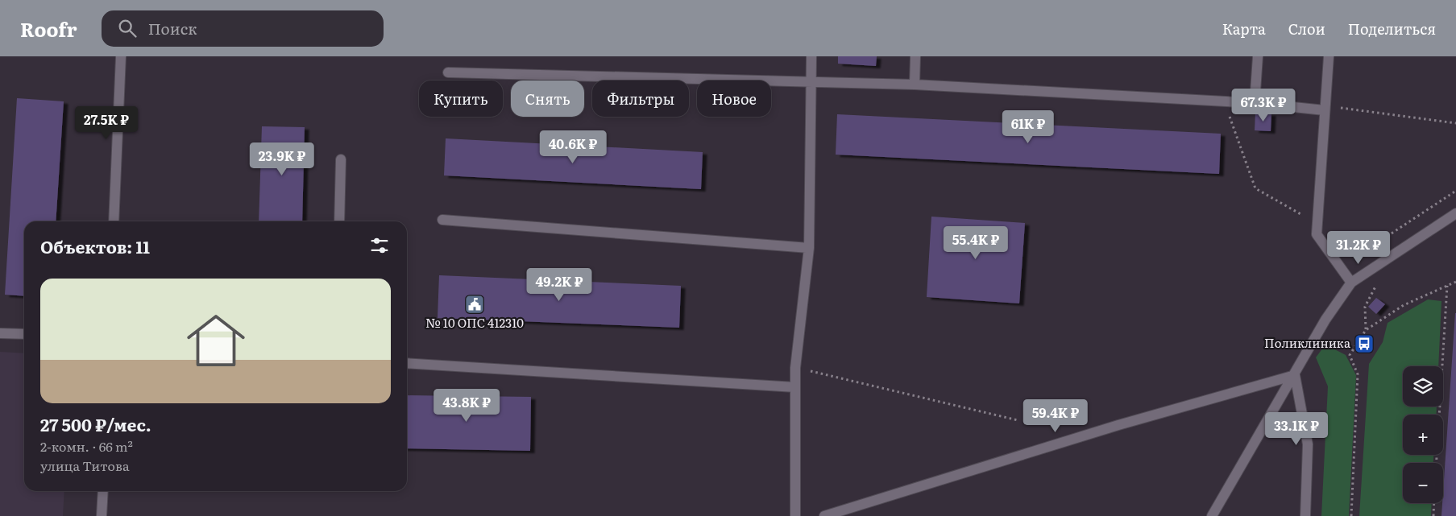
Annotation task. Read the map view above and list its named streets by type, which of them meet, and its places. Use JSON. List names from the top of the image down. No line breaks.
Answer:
{"places":{"public building":["№ 10 ОПС 412310"],"bus stop":["Поликлиника"]},"page":{"header":"Roofr","search":"Поиск","nav":["Карта","Слои","Поделиться"],"chip":["Купить","Снять","Фильтры","Новое"],"price":["67.3K ₽","27.5K ₽","61K ₽","40.6K ₽","23.9K ₽","55.4K ₽","31.2K ₽","49.2K ₽","43.8K ₽","59.4K ₽","33.1K ₽"],"heading":"Объектов: 11","list":[{"name":"27 500 ₽/мес.","note":"2-комн. · 66 m² · улица Титова"}],"map_buttons":["+","−"]}}
